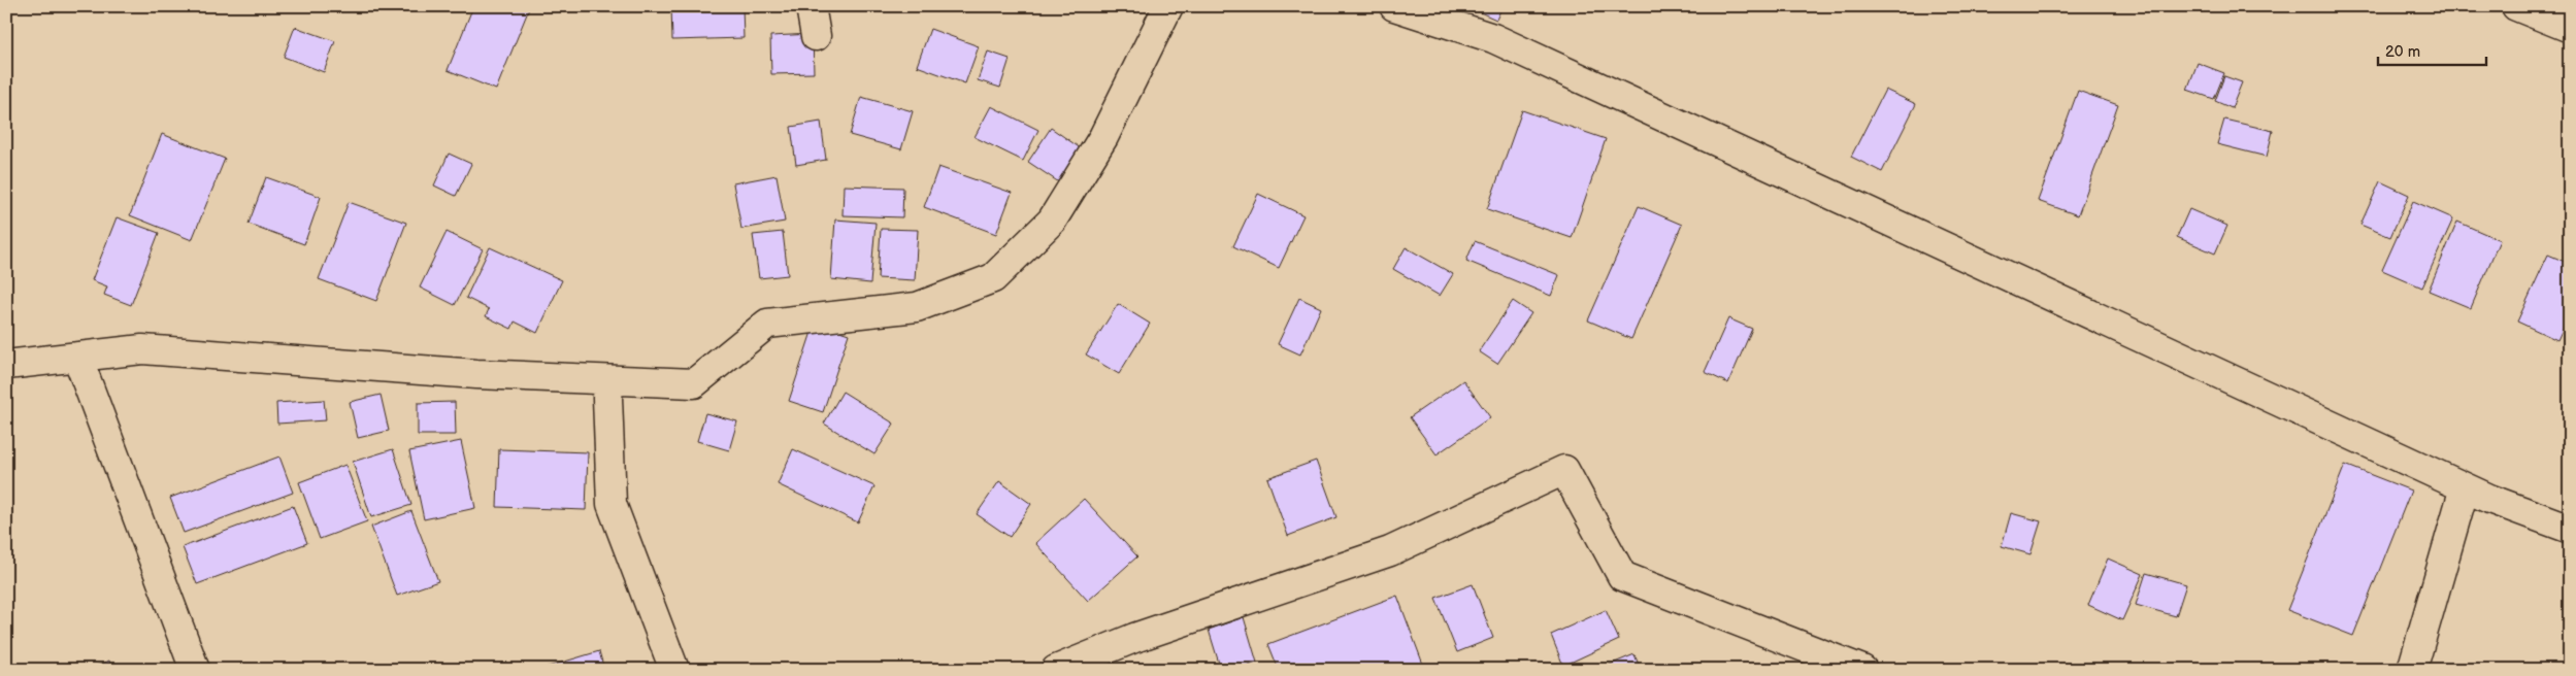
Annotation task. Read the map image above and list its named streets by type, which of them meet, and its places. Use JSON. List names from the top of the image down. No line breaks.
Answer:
{"scale_bar":"20 m"}
